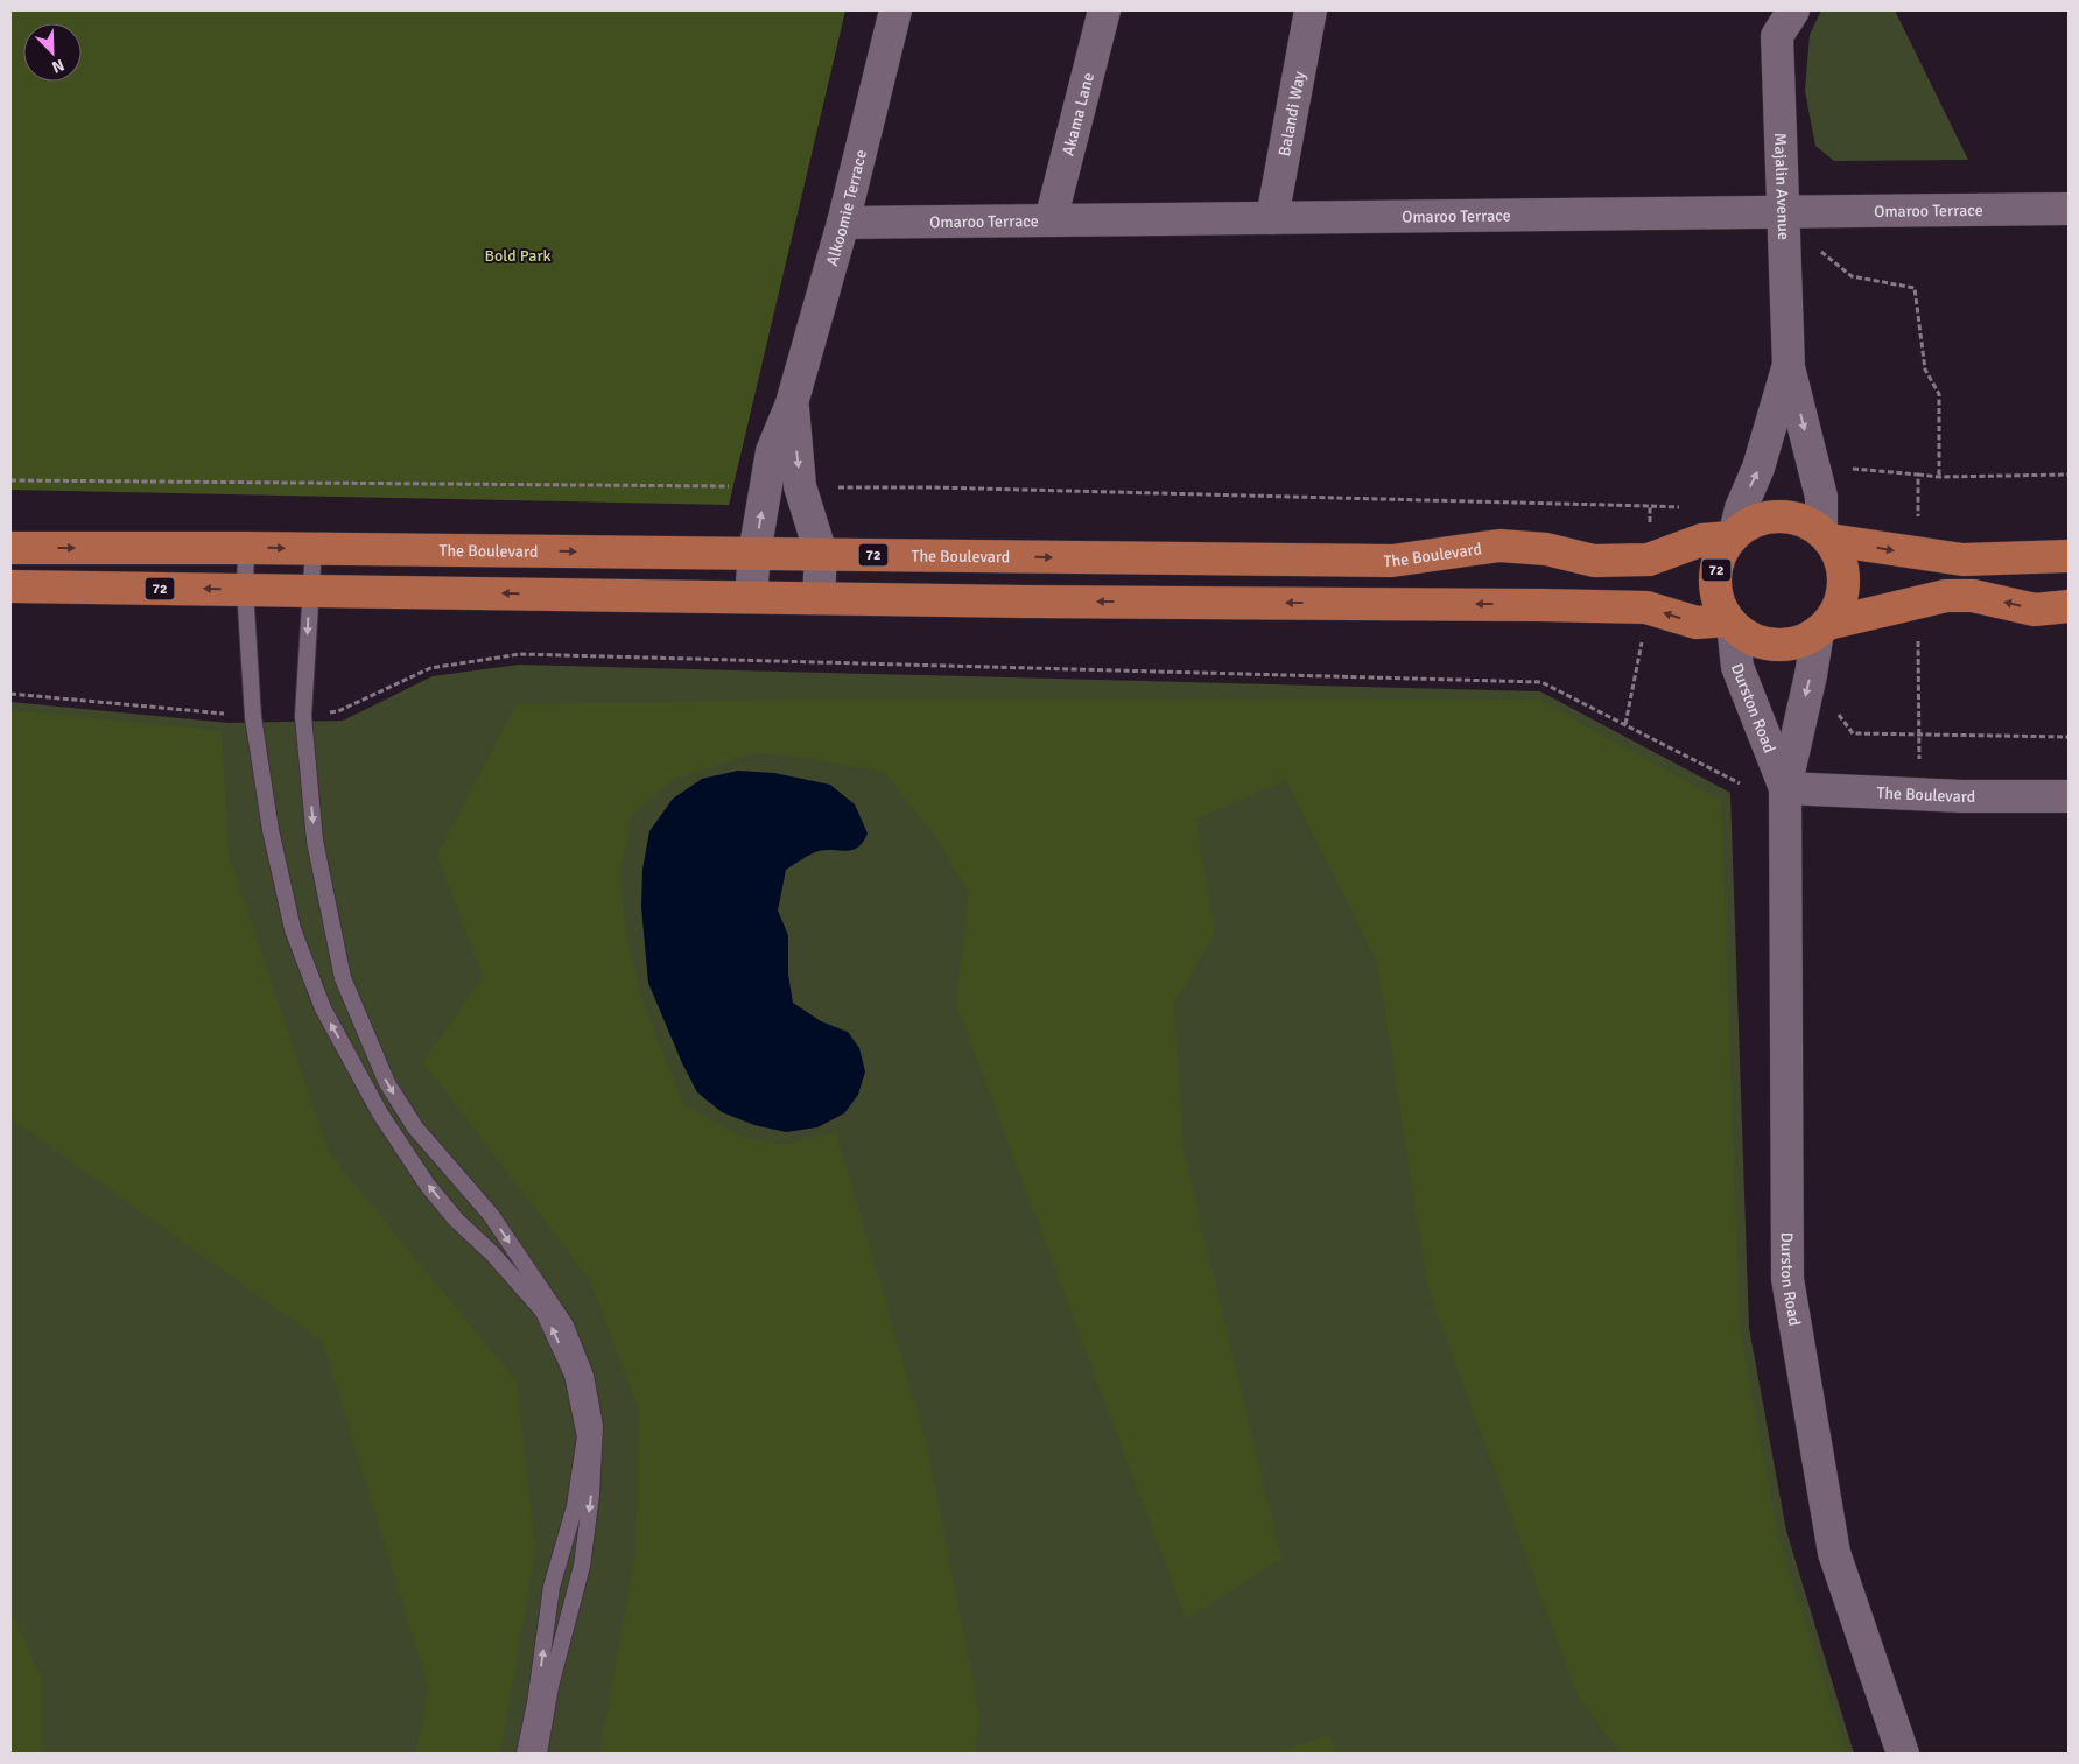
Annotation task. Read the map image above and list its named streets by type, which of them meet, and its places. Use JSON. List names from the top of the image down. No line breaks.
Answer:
{"streets":{"main road":["The Boulevard","72"],"street":["Balandi Way","Akama Lane","Majalin Avenue","Alkoomie Terrace","Omaroo Terrace","Durston Road"]},"crossings":[["Balandi Way","Omaroo Terrace"],["Akama Lane","Omaroo Terrace"],["Majalin Avenue","Omaroo Terrace"],["Majalin Avenue","The Boulevard"],["Majalin Avenue","72"],["Majalin Avenue","Durston Road"],["Alkoomie Terrace","Omaroo Terrace"],["Alkoomie Terrace","The Boulevard"],["Alkoomie Terrace","72"],["The Boulevard","72"],["The Boulevard","Durston Road"],["72","Durston Road"]],"parks":["Bold Park"],"north":"bottom right"}
